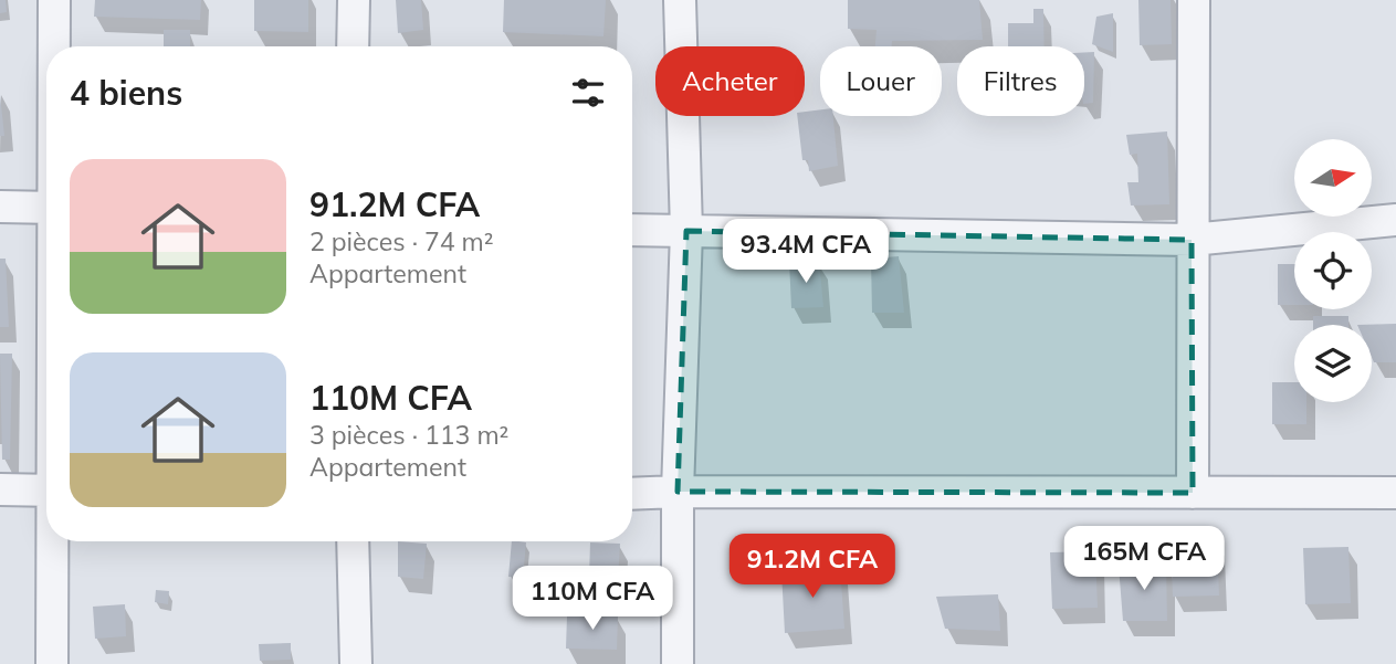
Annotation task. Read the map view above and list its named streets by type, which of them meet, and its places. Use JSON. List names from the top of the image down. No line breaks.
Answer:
{"north":"right","page":{"chip":["Acheter","Louer","Filtres"],"heading":"4 biens","list":[{"name":"91.2M CFA","note":"2 pièces · 74 m² · Appartement"},{"name":"110M CFA","note":"3 pièces · 113 m² · Appartement"}],"price":["93.4M CFA","165M CFA","91.2M CFA","110M CFA"]}}
